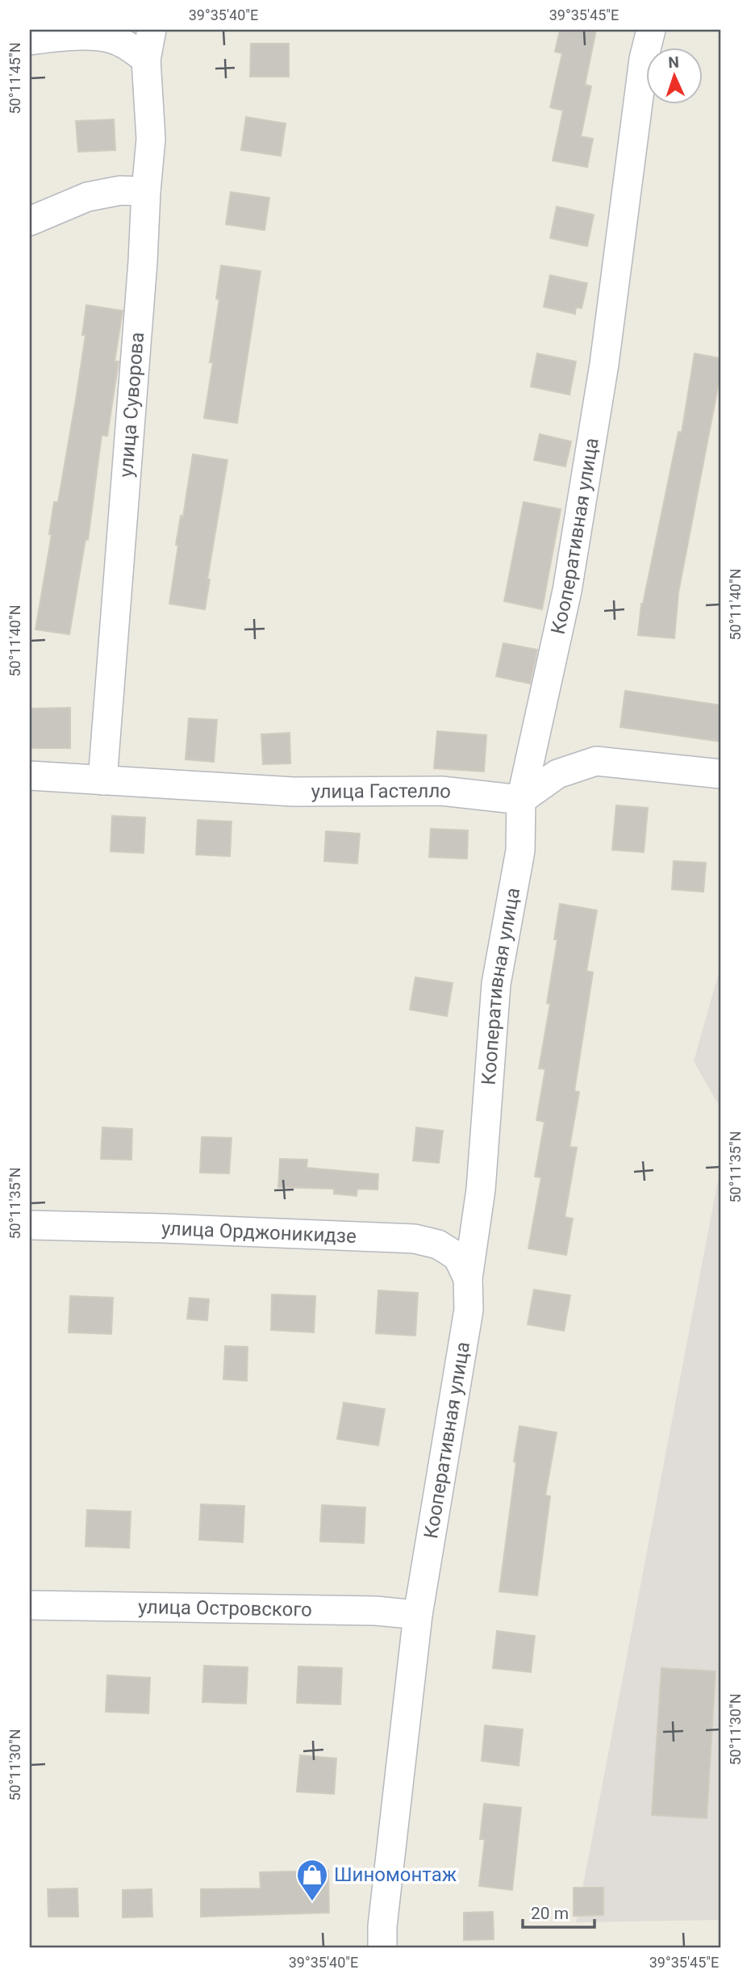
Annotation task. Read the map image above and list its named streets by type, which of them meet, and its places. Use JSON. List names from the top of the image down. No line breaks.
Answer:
{"streets":{"street":["улица Суворова","Кооперативная улица","улица Гастелло","улица Орджоникидзе","улица Островского"]},"crossings":[["улица Суворова","улица Гастелло"],["Кооперативная улица","улица Гастелло"],["Кооперативная улица","улица Орджоникидзе"],["Кооперативная улица","улица Островского"]],"places":{"shop":["Шиномонтаж"]},"scale_bar":"20 m","north":"top","coordinates":["39°35'40\"E","39°35'45\"E","50°11'45\"N","50°11'40\"N","50°11'35\"N","50°11'30\"N"]}
